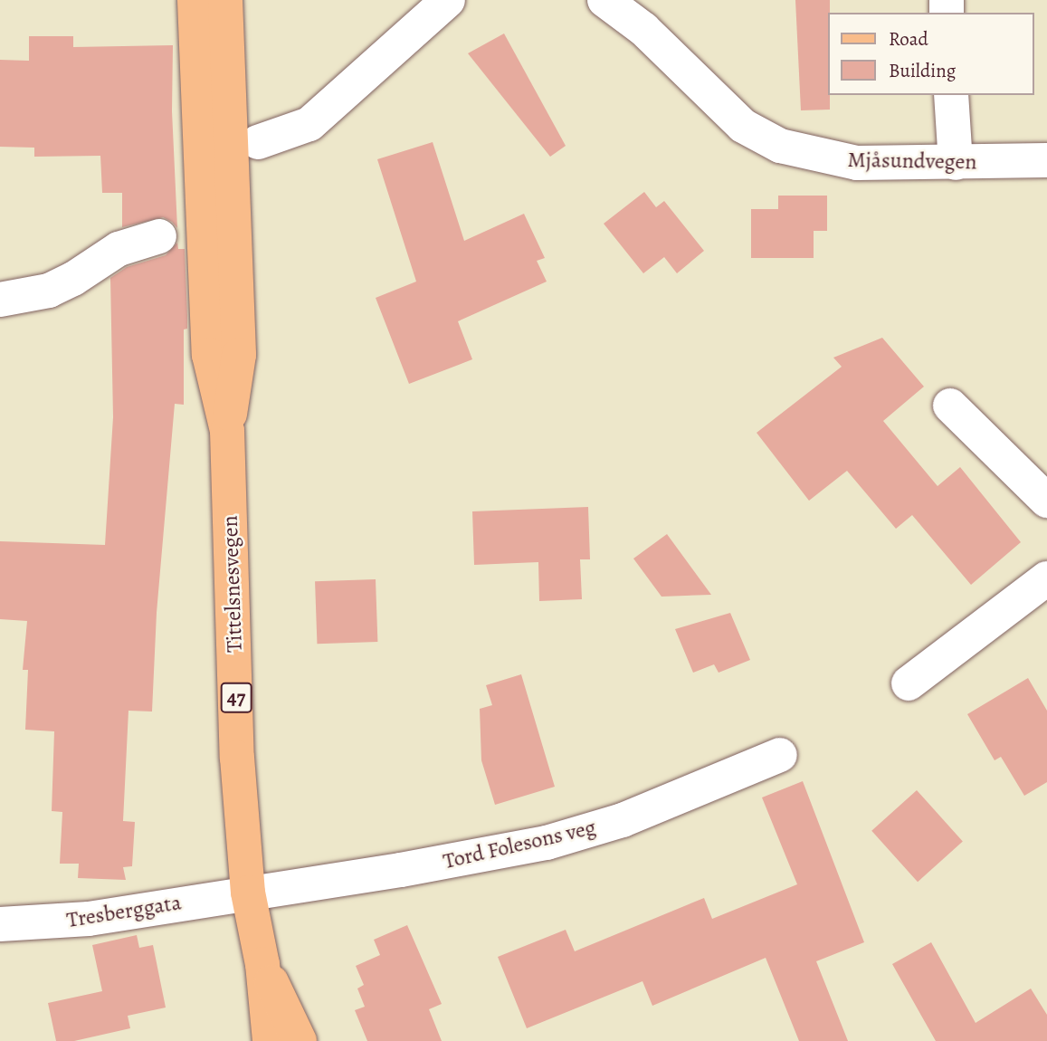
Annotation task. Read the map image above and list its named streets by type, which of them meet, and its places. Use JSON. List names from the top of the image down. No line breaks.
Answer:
{"streets":{"main road":["Tittelsnesvegen","47"],"street":["Mjåsundvegen","Tord Folesons veg","Tresberggata"]},"crossings":[["Tittelsnesvegen","47"],["Tittelsnesvegen","Tord Folesons veg"],["Tittelsnesvegen","Tresberggata"],["Tord Folesons veg","Tresberggata"]],"legend":["Road","Building"]}
